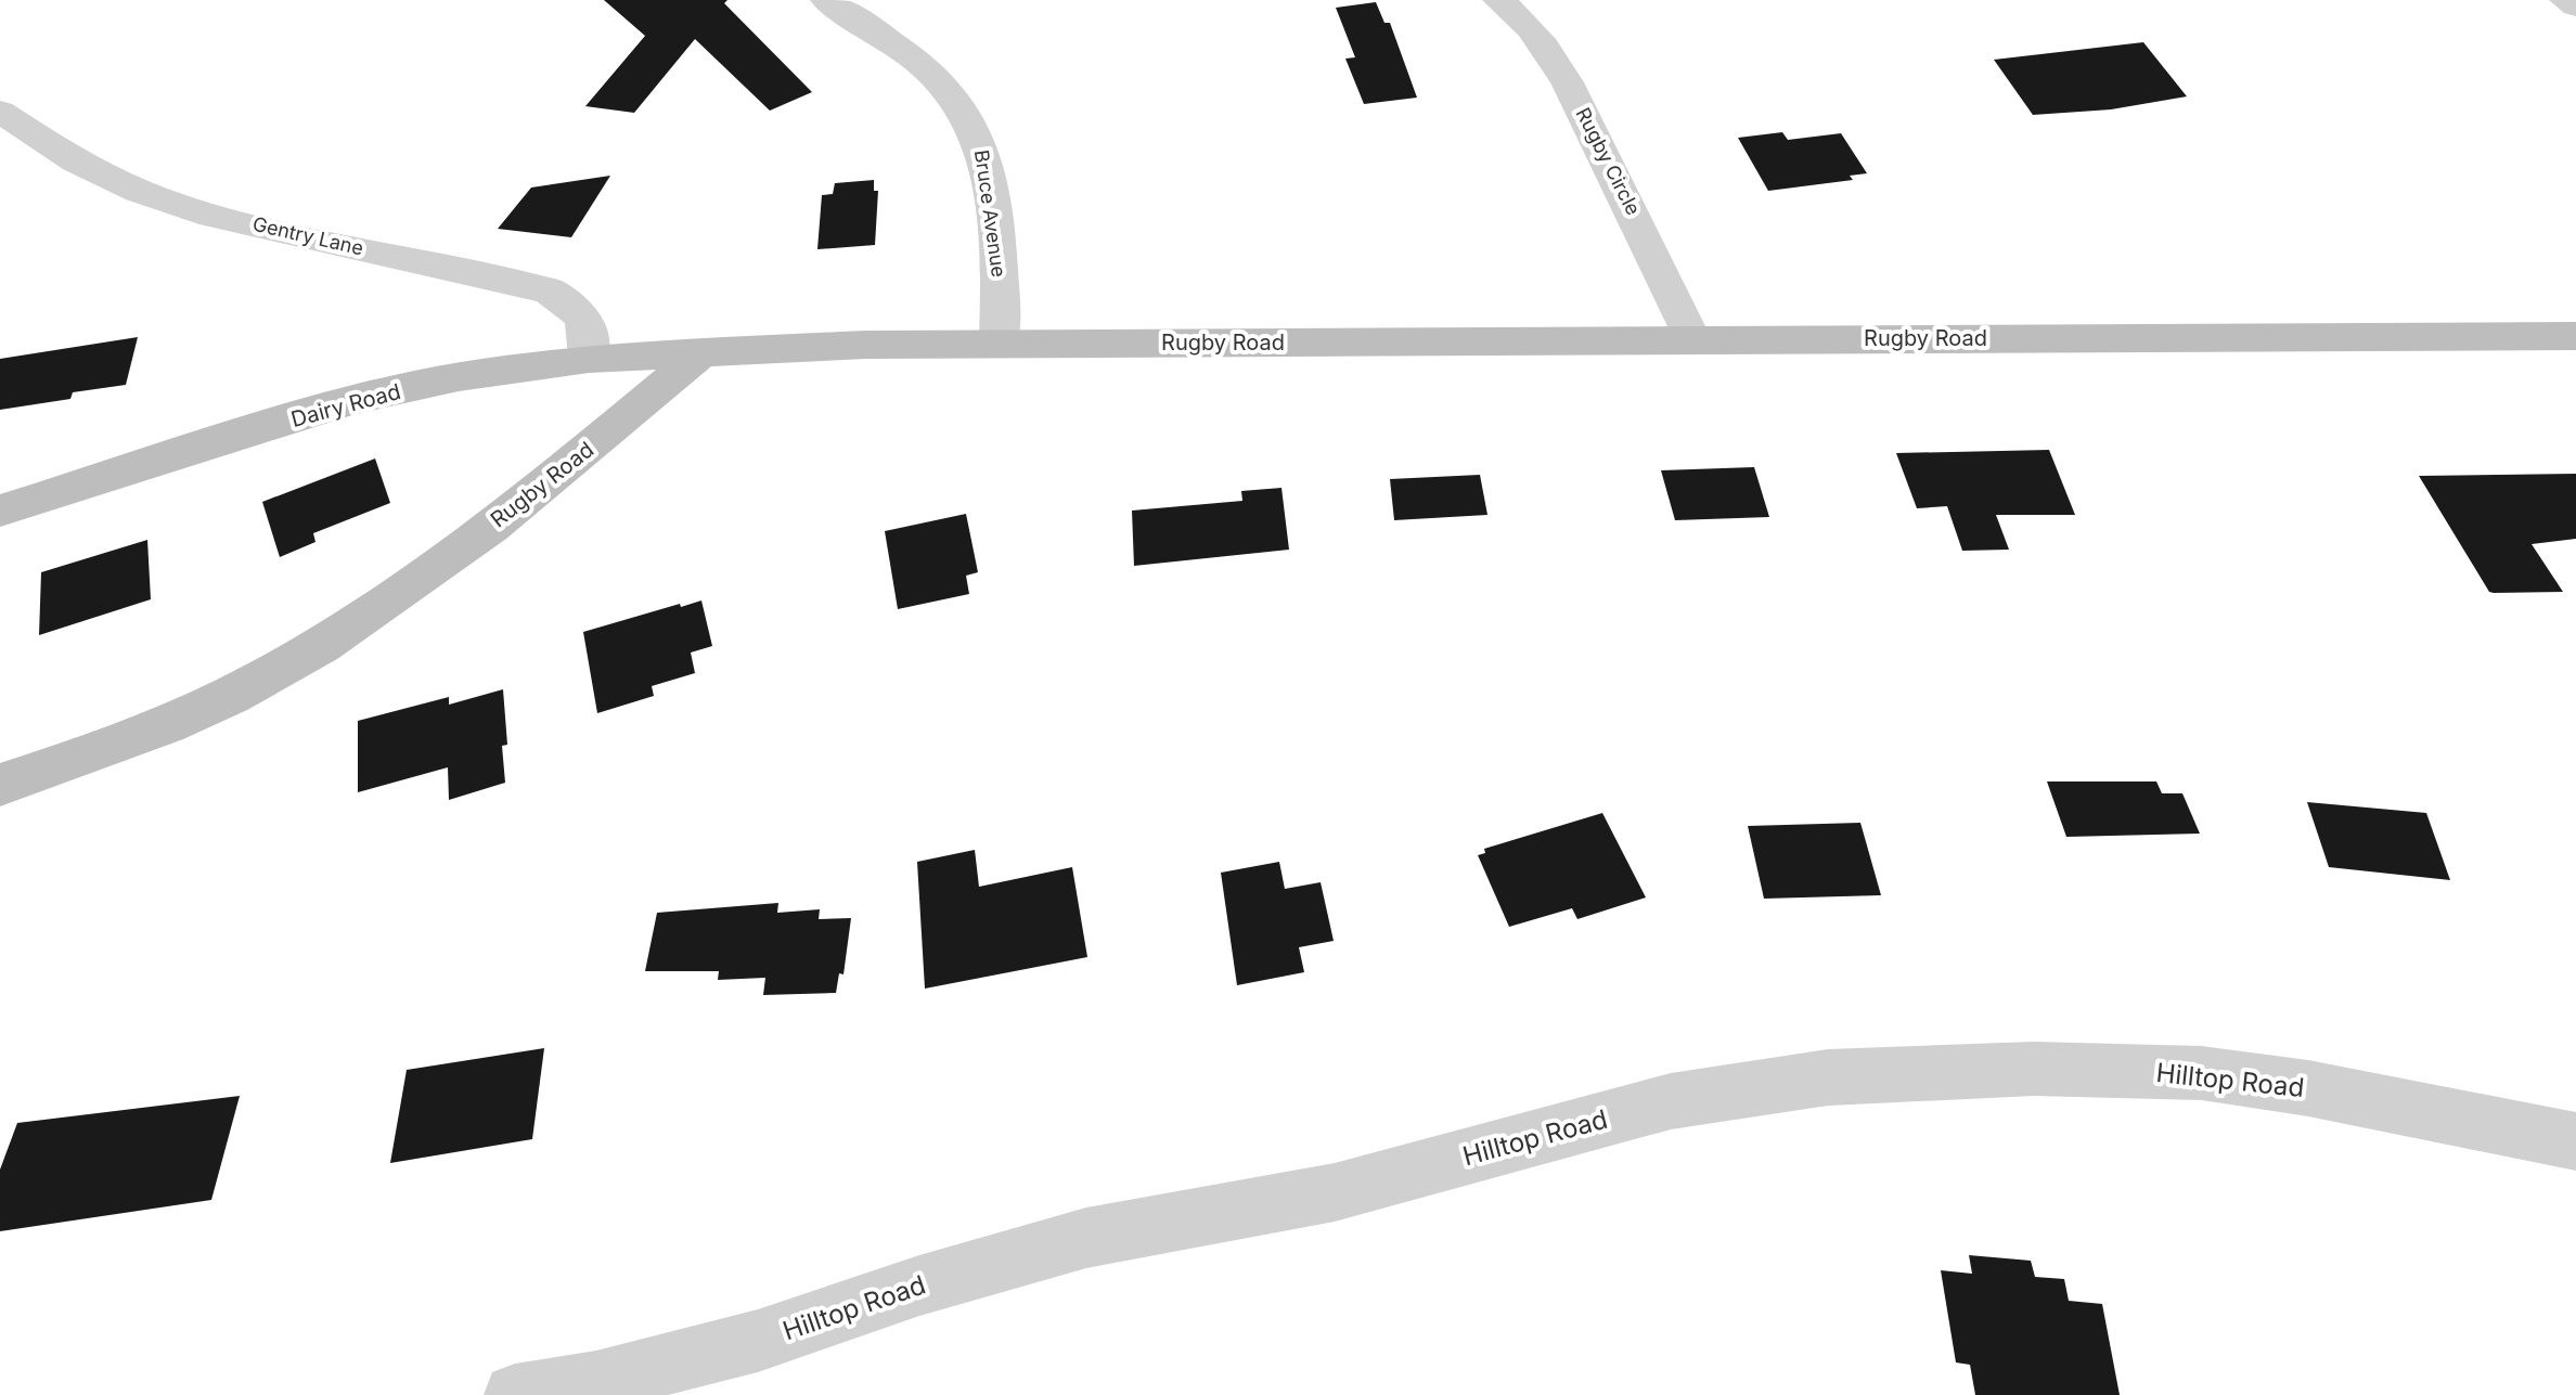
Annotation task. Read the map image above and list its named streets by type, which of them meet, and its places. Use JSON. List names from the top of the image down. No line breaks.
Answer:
{"streets":{"street":["Rugby Circle","Bruce Avenue","Gentry Lane","Rugby Road","Dairy Road","Hilltop Road"]},"crossings":[["Rugby Circle","Rugby Road"],["Bruce Avenue","Rugby Road"],["Gentry Lane","Dairy Road"],["Rugby Road","Dairy Road"]]}
